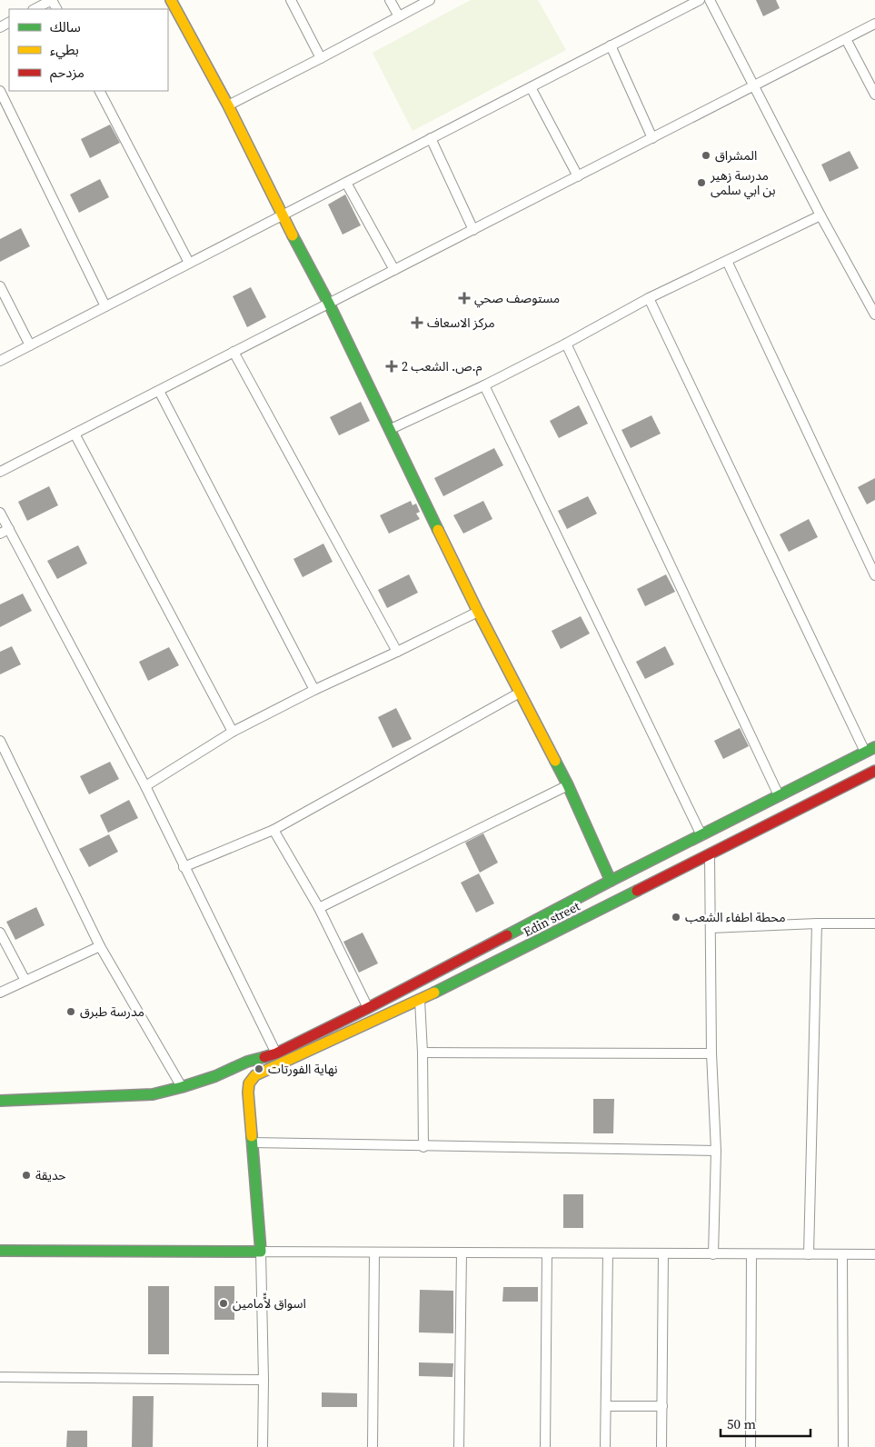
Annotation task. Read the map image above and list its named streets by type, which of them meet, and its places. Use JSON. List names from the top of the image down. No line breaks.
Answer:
{"streets":{"street":["Edin street"]},"places":{"other":["المشراق","مدرسة زهير بن ابي سلمى","محطة اطفاء الشعب","مدرسة طبرق","نهاية الفورتات","حديقة","اسواق لاًًمامين"],"health":["مستوصف صحي","مركز الاسعاف","م.ص. الشعب 2"]},"legend":["سالك","بطيء","مزدحم"],"scale_bar":"50 m"}
